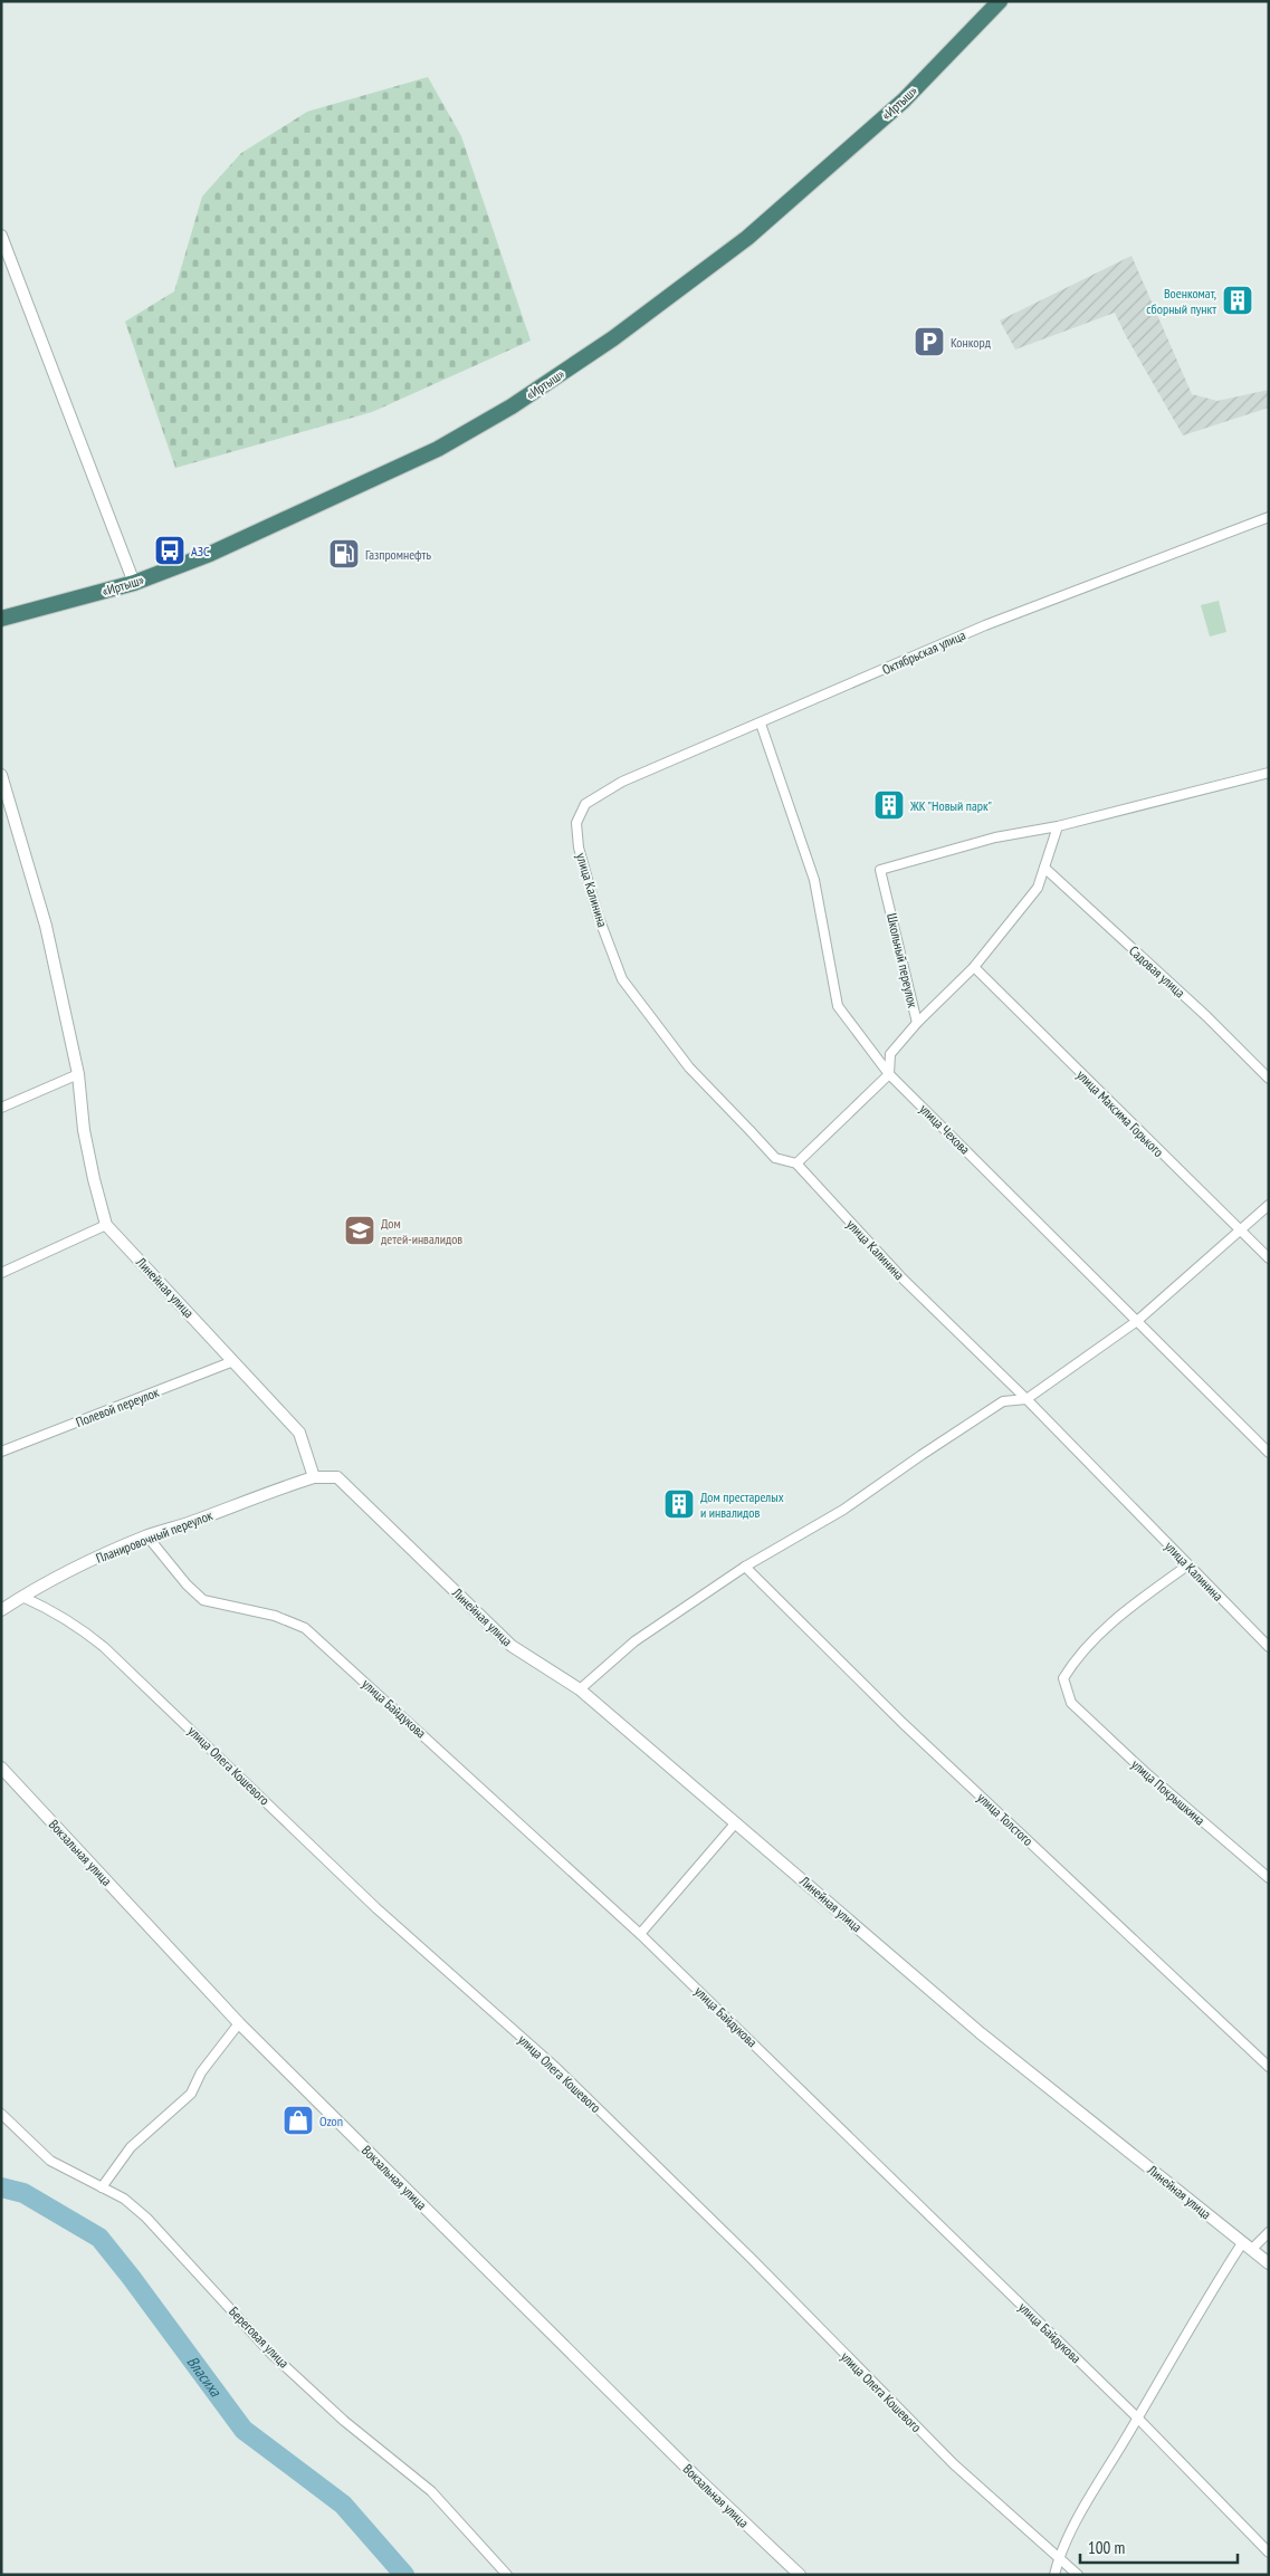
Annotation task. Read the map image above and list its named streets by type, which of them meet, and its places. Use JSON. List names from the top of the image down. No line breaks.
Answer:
{"streets":{"highway":["«Иртыш»"],"street":["Октябрьская улица","улица Калинина","Школьный переулок","Садовая улица","улица Максима Горького","улица Чехова","Линейная улица","Полевой переулок","Планировочный переулок","улица Байдукова","улица Олега Кошевого","улица Покрышкина","улица Толстого","Вокзальная улица","Береговая улица"]},"crossings":[["Октябрьская улица","улица Калинина"],["Октябрьская улица","улица Чехова"],["улица Калинина","улица Покрышкина"],["Школьный переулок","Садовая улица"],["Школьный переулок","улица Максима Горького"],["Линейная улица","Полевой переулок"],["Линейная улица","Планировочный переулок"],["Планировочный переулок","улица Байдукова"],["Планировочный переулок","улица Олега Кошевого"]],"water":["Власиха"],"places":{"building":["Военкомат, сборный пункт","ЖК \"Новый парк\"","Дом престарелых и инвалидов"],"parking":["Конкорд"],"bus stop":["АЗС"],"fuel station":["Газпромнефть"],"school or university":["Дом детей-инвалидов"],"shop":["Ozon"]},"scale_bar":"100 m"}
